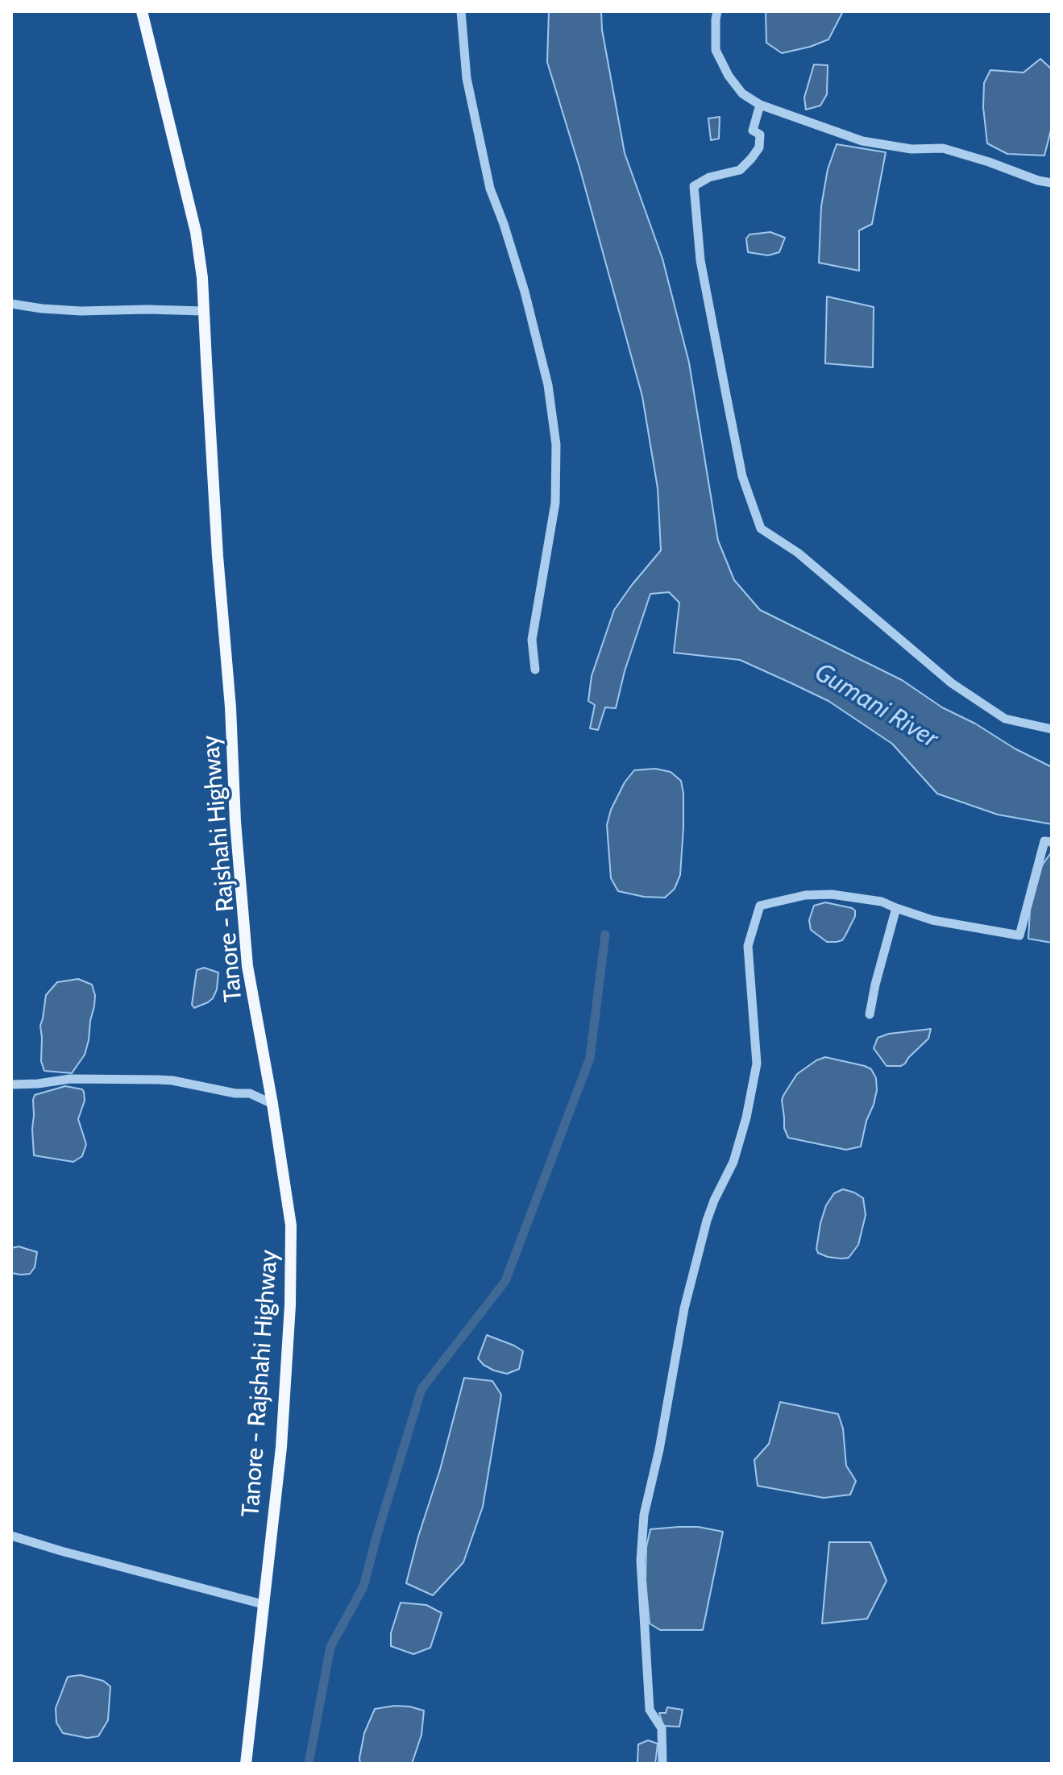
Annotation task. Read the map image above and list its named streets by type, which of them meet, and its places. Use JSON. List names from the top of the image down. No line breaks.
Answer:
{"streets":{"main road":["Tanore - Rajshahi Highway"]},"water":["Gumani River"]}
